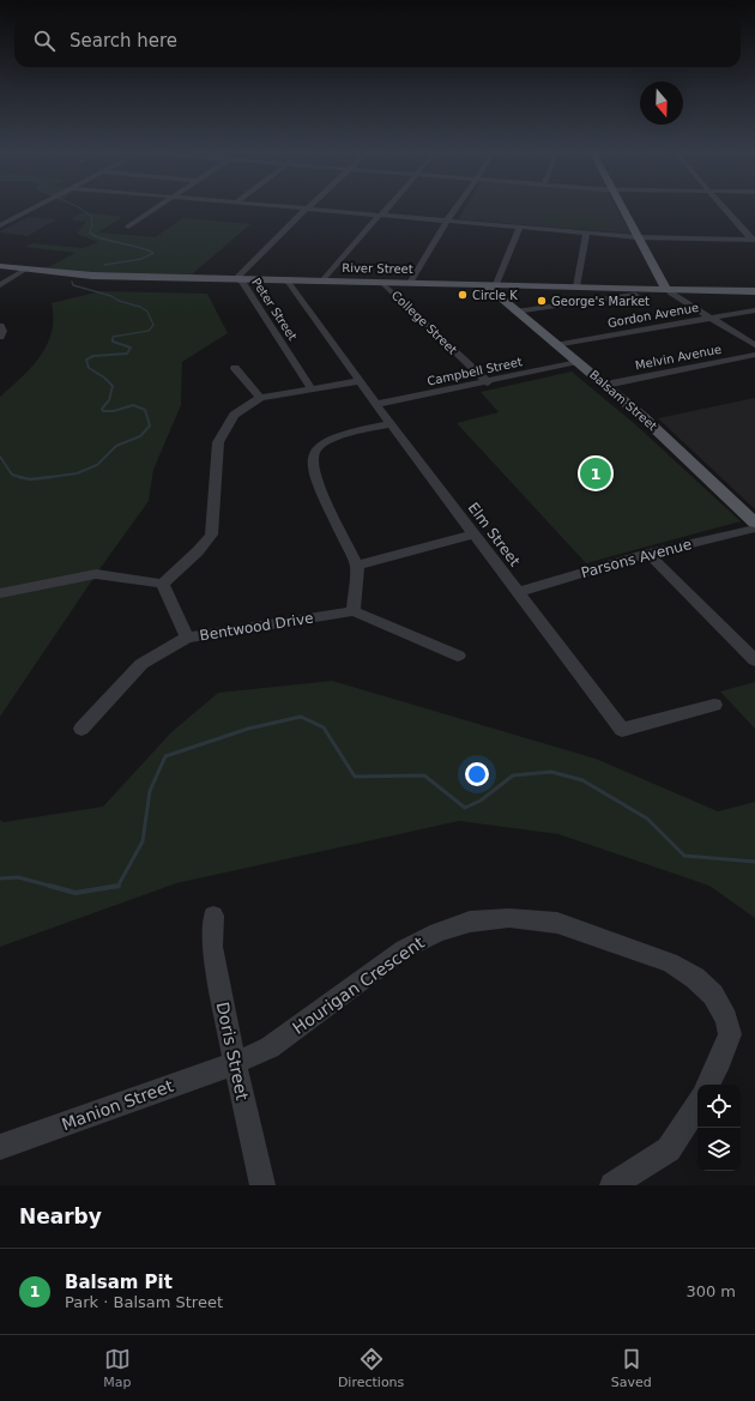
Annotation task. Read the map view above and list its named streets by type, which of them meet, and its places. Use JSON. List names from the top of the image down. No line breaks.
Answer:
{"streets":{"main road":["River Street","Balsam Street"],"street":["Peter Street","Gordon Avenue","College Street","Melvin Avenue","Campbell Street","Elm Street","Parsons Avenue","Bentwood Drive","Hourigan Crescent","Doris Street","Manion Street"]},"crossings":[["River Street","Peter Street"],["River Street","College Street"],["River Street","Balsam Street"],["River Street","Elm Street"],["Gordon Avenue","Balsam Street"],["College Street","Campbell Street"],["Melvin Avenue","Balsam Street"],["Campbell Street","Balsam Street"],["Campbell Street","Elm Street"],["Elm Street","Parsons Avenue"],["Hourigan Crescent","Doris Street"],["Hourigan Crescent","Manion Street"],["Doris Street","Manion Street"]],"places":["Circle K","George's Market"],"north":"bottom","page":{"search":"Search here","pins":"1","heading":"Nearby","list":[{"mark":"1","name":"Balsam Pit","note":"Park · Balsam Street","value":"300 m"}],"nav":["Map","Directions","Saved"]}}
